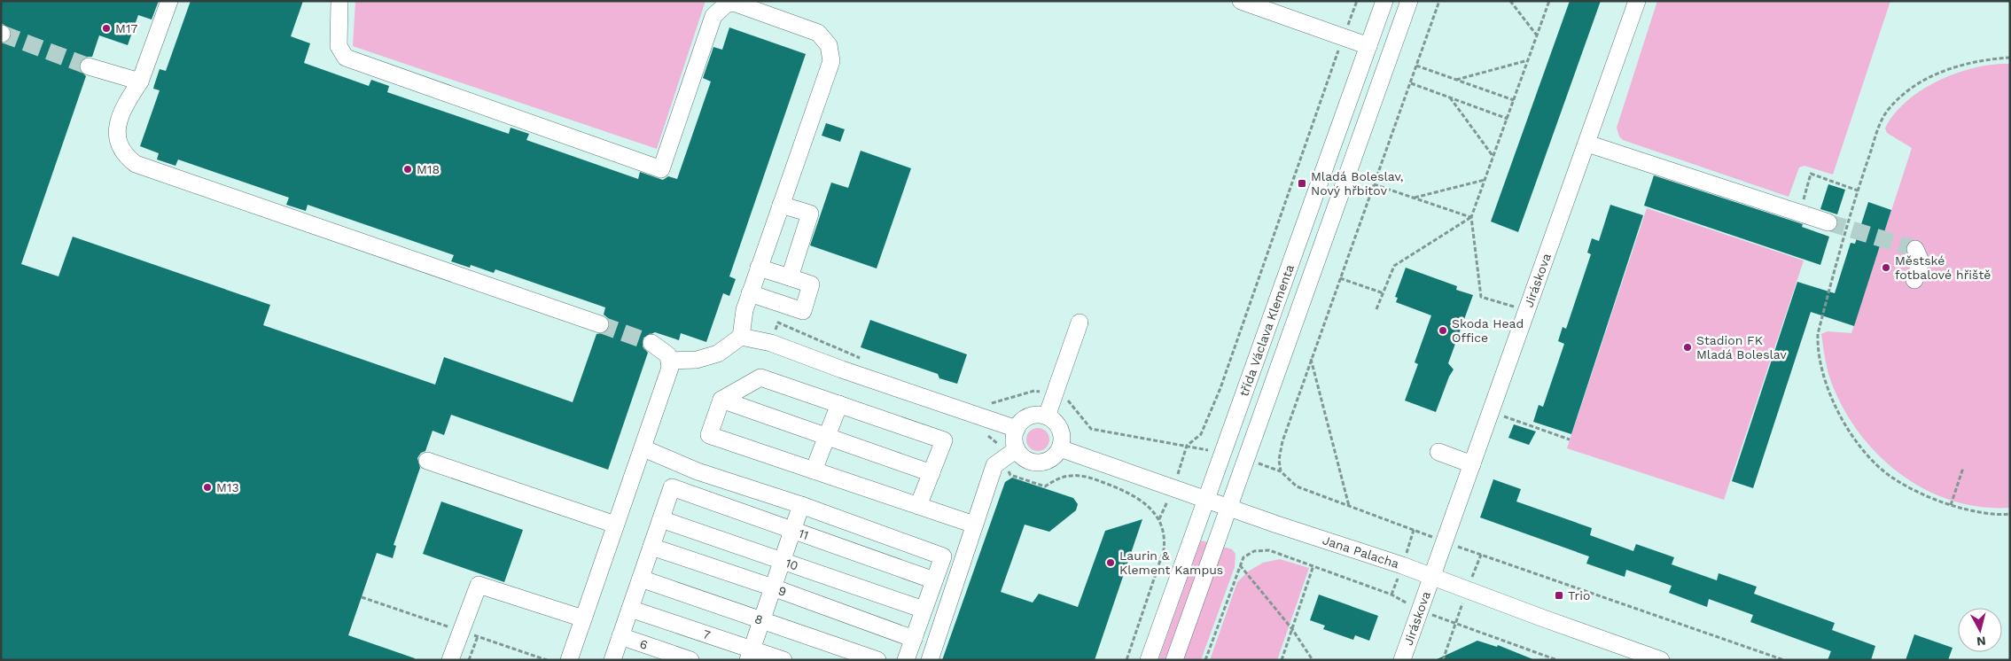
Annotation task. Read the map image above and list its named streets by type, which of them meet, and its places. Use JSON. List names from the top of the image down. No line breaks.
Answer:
{"streets":{"street":["Jiráskova","třída Václava Klementa","11","Jana Palacha","10","9","8","7","6"]},"crossings":[["Jiráskova","Jana Palacha"],["třída Václava Klementa","Jana Palacha"],["11","10"]],"places":{"other":["M17","M18","Městské fotbalové hřiště","Skoda Head Office","Stadion FK Mladá Boleslav","M13","Laurin & Klement Kampus"],"transit":["Mladá Boleslav, Nový hřbitov","Trio"]},"north":"bottom"}
